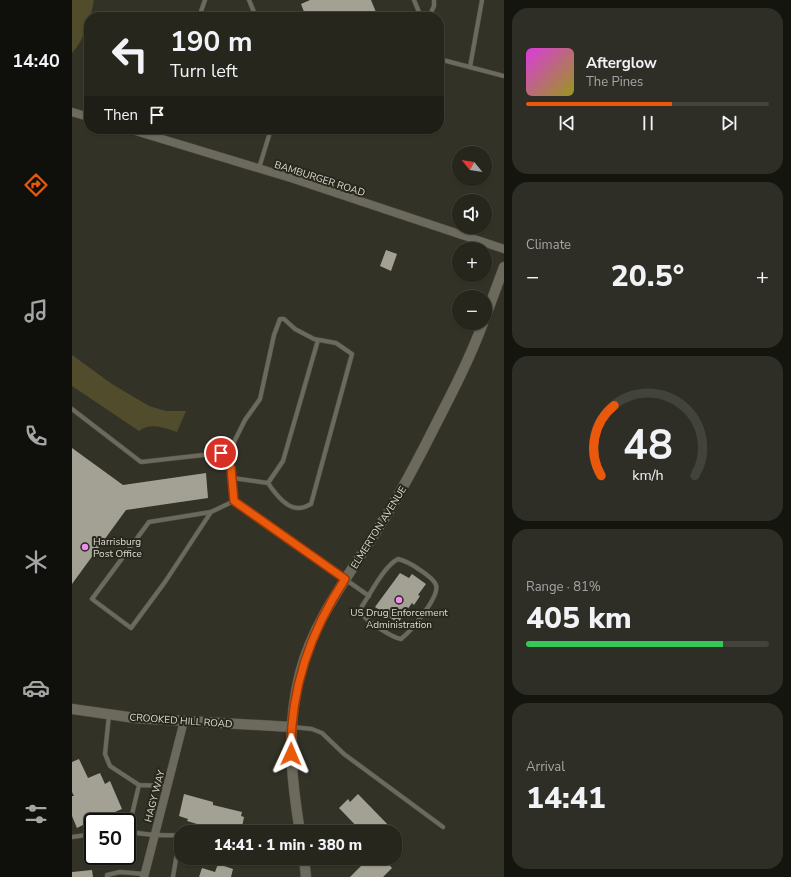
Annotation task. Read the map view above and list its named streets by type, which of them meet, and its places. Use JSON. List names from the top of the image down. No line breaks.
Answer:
{"streets":{"main road":["ELMERTON AVENUE","CROOKED HILL ROAD"],"street":["BAMBURGER ROAD","HAGY WAY"]},"crossings":[["ELMERTON AVENUE","CROOKED HILL ROAD"],["CROOKED HILL ROAD","HAGY WAY"]],"places":["Harrisburg Post Office","US Drug Enforcement Administration"],"north":"top left","page":{"tabs":"14:40","turn":["190 m","Turn left"],"song":["Afterglow","The Pines"],"then":"Then","map_buttons":["+","−"],"tile":["Climate",["Range · 81%","405 km"],["Arrival","14:41"]],"heat":["−","20.5°","+"],"limit":"50","trip":"14:41 · 1 min · 380 m","gauge":["48","km/h"]}}
